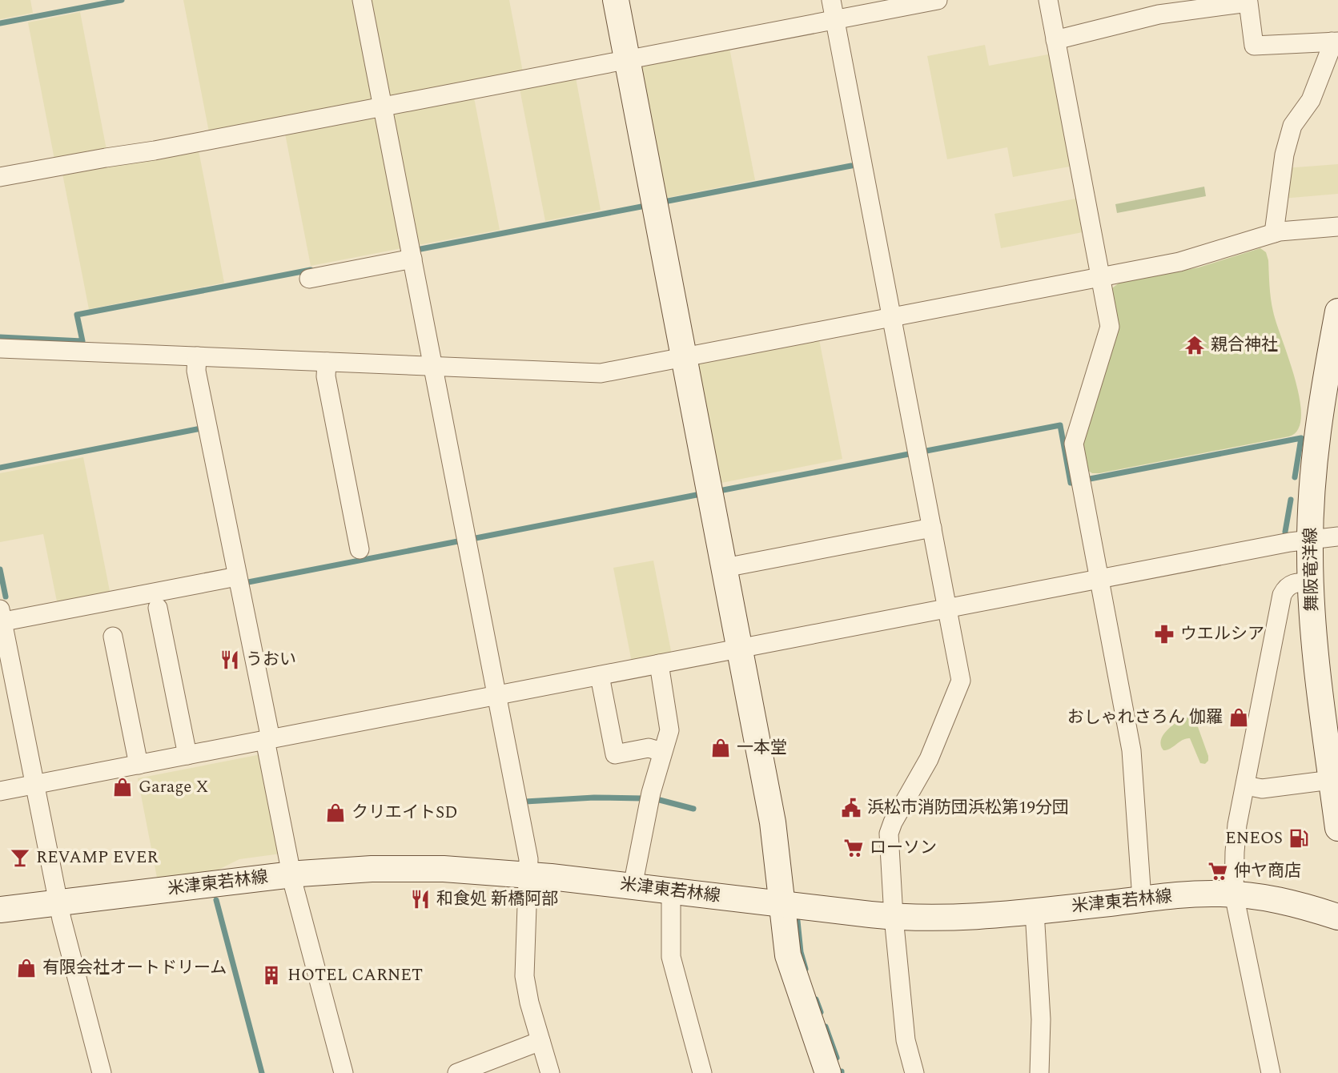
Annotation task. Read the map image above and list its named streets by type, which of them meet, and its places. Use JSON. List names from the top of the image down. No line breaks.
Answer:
{"streets":{"main road":["舞阪竜洋線","米津東若林線"]},"places":{"temple":["親合神社"],"pharmacy":["ウエルシア"],"restaurant":["うおい","和食処 新橋阿部"],"shop":["おしゃれさろん 伽羅","一本堂","Garage X","クリエイトSD","有限会社オートドリーム"],"public building":["浜松市消防団浜松第19分団"],"fuel station":["ENEOS"],"supermarket":["ローソン","仲ヤ商店"],"bar":["REVAMP EVER"],"building":["HOTEL CARNET"]}}
